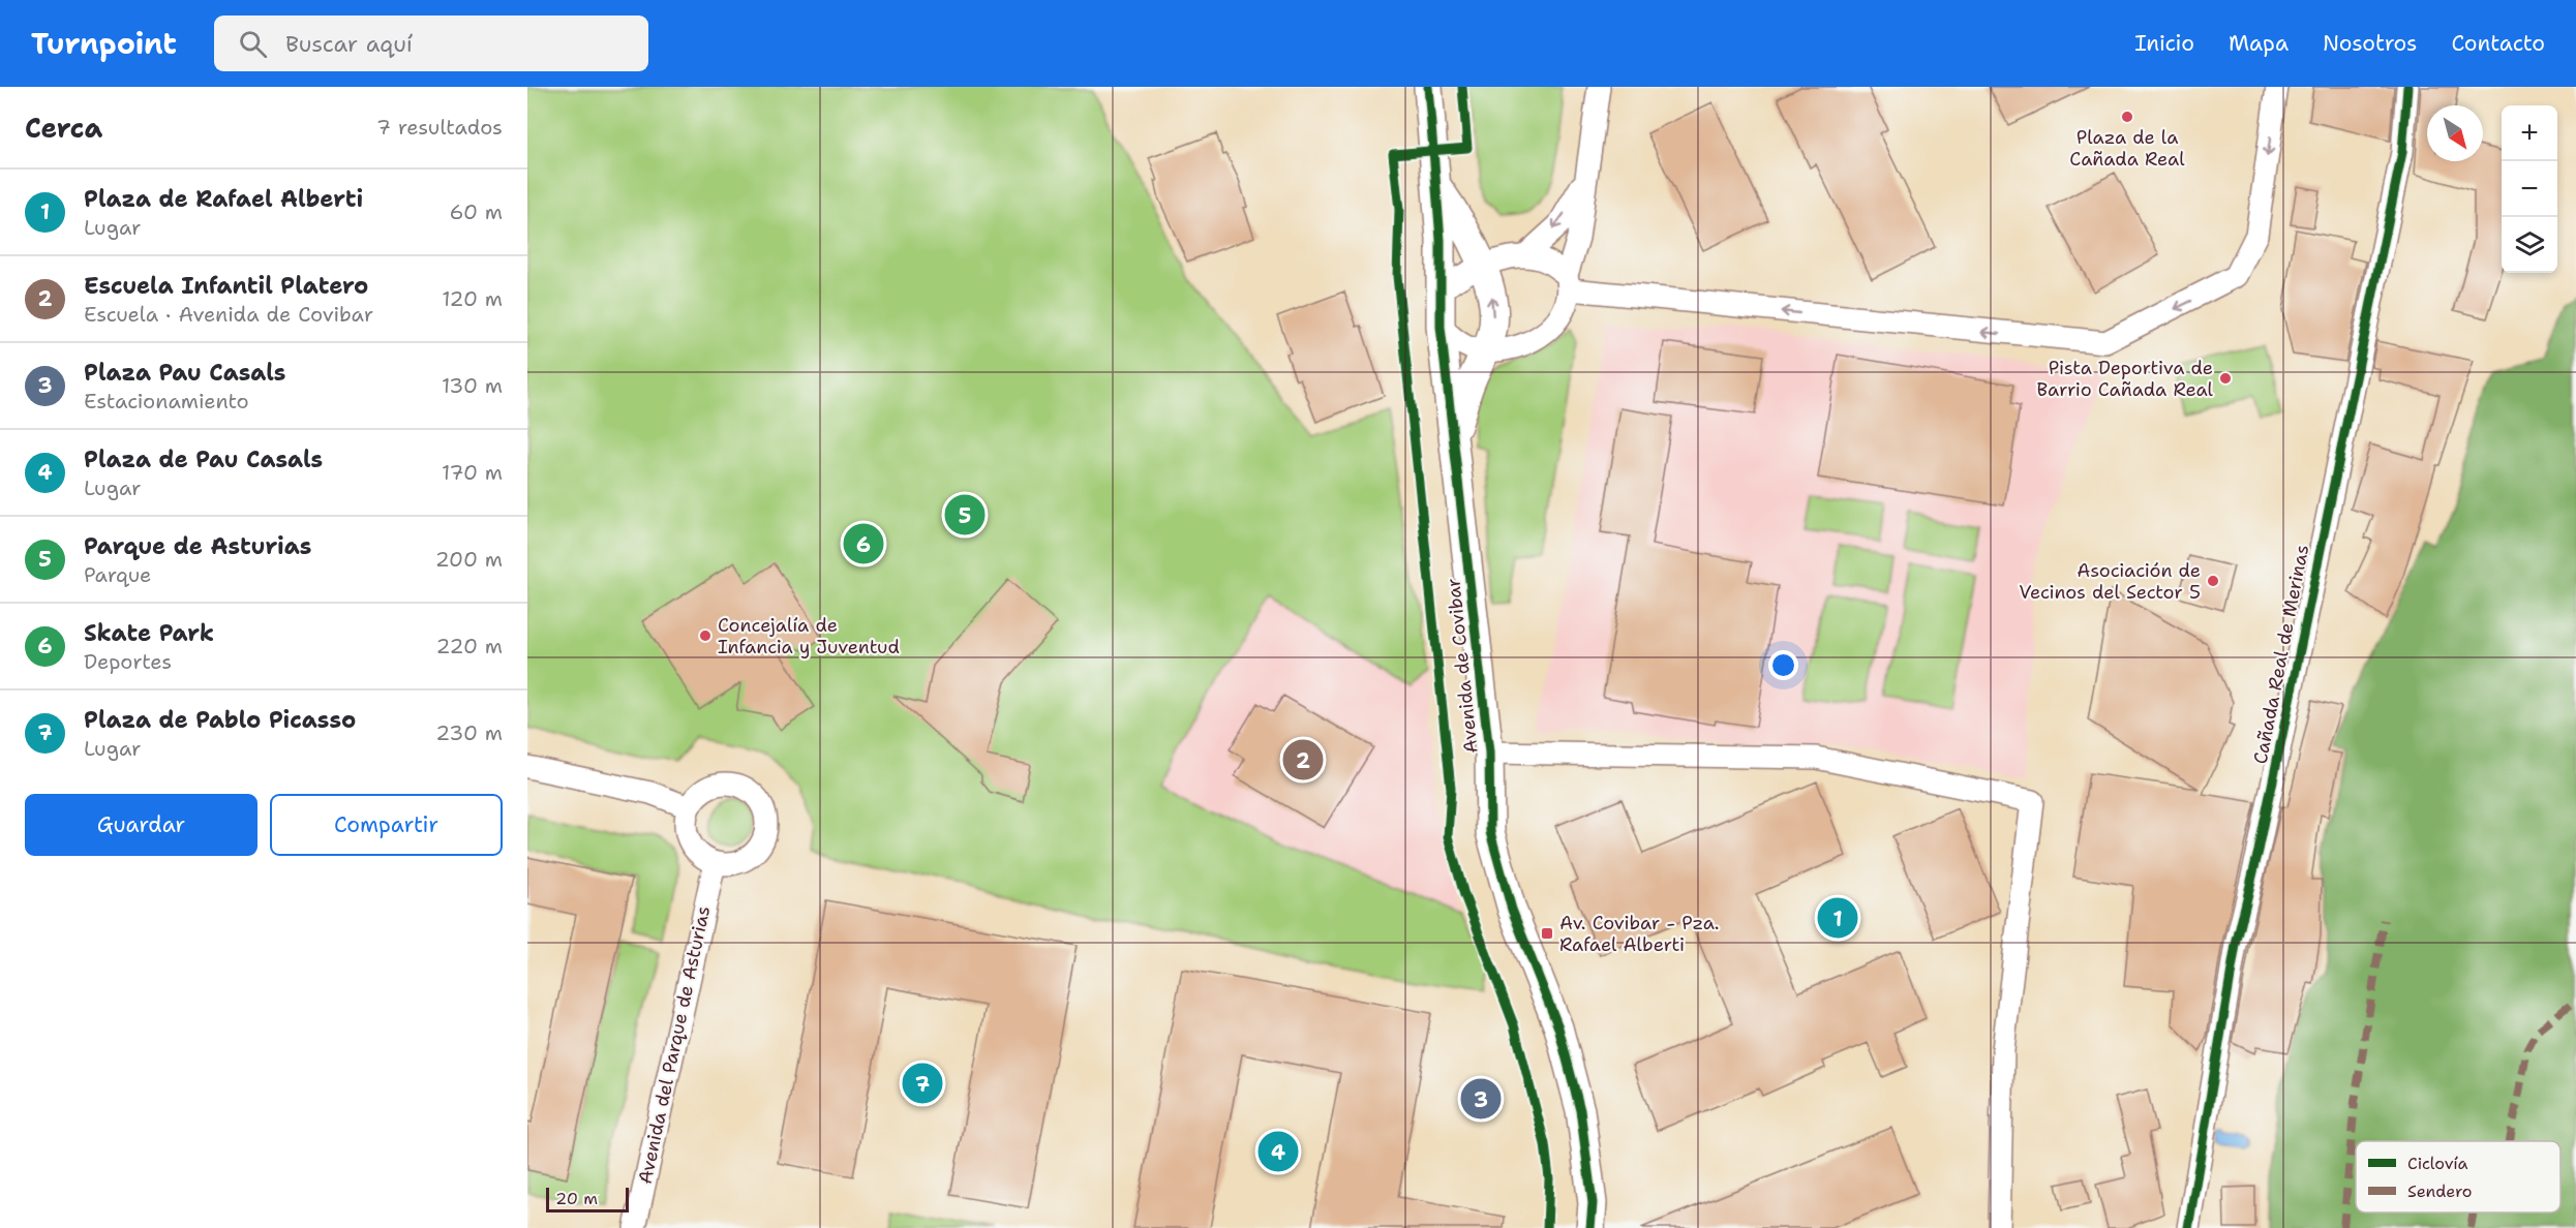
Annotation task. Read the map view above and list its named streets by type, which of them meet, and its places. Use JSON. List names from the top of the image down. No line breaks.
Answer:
{"streets":{"street":["Cañada Real de Merinas","Avenida de Covibar","Avenida del Parque de Asturias"]},"places":{"other":["Plaza de la Cañada Real","Pista Deportiva de Barrio Cañada Real","Asociación de Vecinos del Sector 5","Concejalía de Infancia y Juventud"],"transit":["Av. Covibar - Pza. Rafael Alberti"]},"legend":["Ciclovía","Sendero"],"scale_bar":"20 m","north":"bottom right","page":{"header":"Turnpoint","search":"Buscar aquí","nav":["Inicio","Mapa","Nosotros","Contacto"],"heading":["Cerca","7 resultados"],"map_buttons":["+","−"],"list":[{"mark":"1","name":"Plaza de Rafael Alberti","note":"Lugar","value":"60 m"},{"mark":"2","name":"Escuela Infantil Platero","note":"Escuela · Avenida de Covibar","value":"120 m"},{"mark":"3","name":"Plaza Pau Casals","note":"Estacionamiento","value":"130 m"},{"mark":"4","name":"Plaza de Pau Casals","note":"Lugar","value":"170 m"},{"mark":"5","name":"Parque de Asturias","note":"Parque","value":"200 m"},{"mark":"6","name":"Skate Park","note":"Deportes","value":"220 m"},{"mark":"7","name":"Plaza de Pablo Picasso","note":"Lugar","value":"230 m"}],"pins":["5","6","2","1","7","3","4"],"buttons":["Guardar","Compartir"],"scale":"20 m"}}
